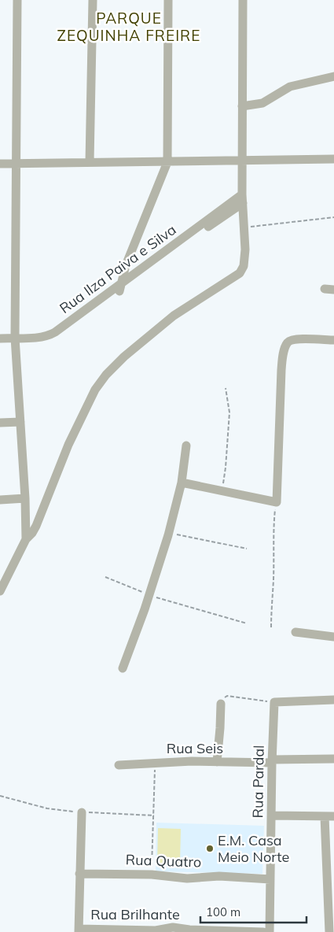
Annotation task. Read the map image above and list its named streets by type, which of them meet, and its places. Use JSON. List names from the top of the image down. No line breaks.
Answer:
{"streets":{"street":["Rua Ilza Paiva e Silva","Rua Seis","Rua Pardal","Rua Quatro","Rua Brilhante"]},"crossings":[["Rua Seis","Rua Pardal"],["Rua Pardal","Rua Quatro"]],"districts":["PARQUE ZEQUINHA FREIRE"],"places":["E.M. Casa Meio Norte"],"scale_bar":"100 m"}
